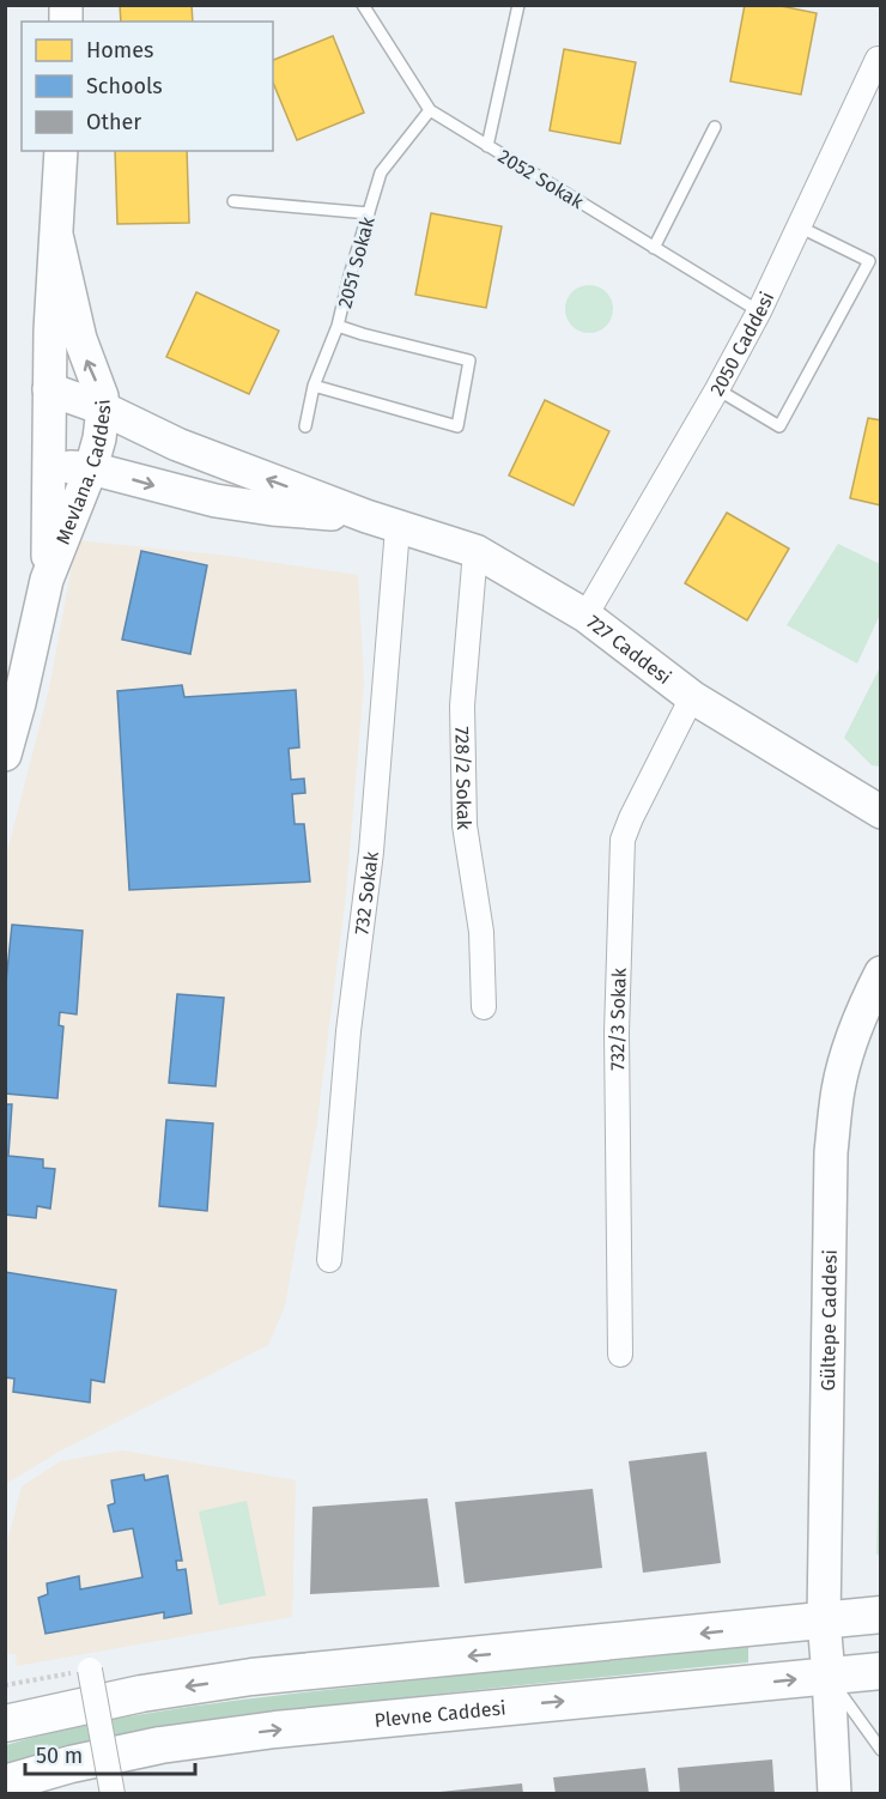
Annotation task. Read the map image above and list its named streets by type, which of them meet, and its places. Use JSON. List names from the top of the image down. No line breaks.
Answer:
{"streets":{"main road":["Plevne Caddesi"],"street":["2050 Caddesi","Mevlana. Caddesi","727 Caddesi","728/2 Sokak","732 Sokak","732/3 Sokak","Gültepe Caddesi"],"lane":["2052 Sokak","2051 Sokak"]},"crossings":[["2052 Sokak","2051 Sokak"],["2052 Sokak","2050 Caddesi"],["2050 Caddesi","727 Caddesi"],["Mevlana. Caddesi","727 Caddesi"],["727 Caddesi","728/2 Sokak"],["727 Caddesi","732 Sokak"],["727 Caddesi","732/3 Sokak"],["Gültepe Caddesi","Plevne Caddesi"]],"legend":["Homes","Schools","Other"],"scale_bar":"50 m"}
